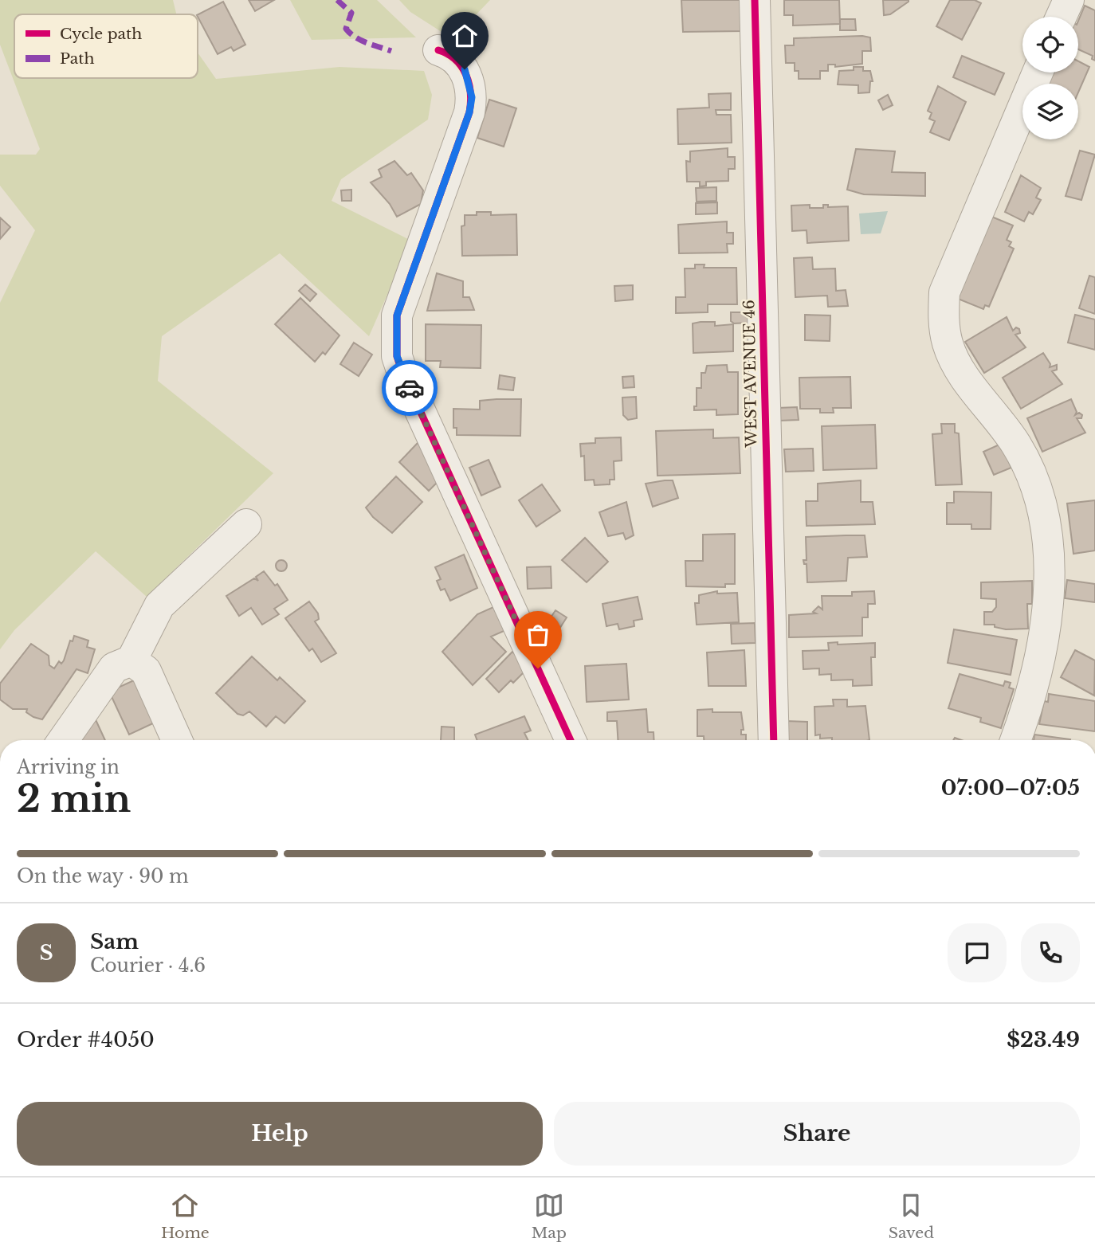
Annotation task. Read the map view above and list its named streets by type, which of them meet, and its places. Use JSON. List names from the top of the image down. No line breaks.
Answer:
{"streets":{"street":["WEST AVENUE 46"]},"legend":["Cycle path","Path"],"page":{"heading":["2 min","Arriving in","07:00–07:05"],"panel":["Sam","Courier · 4.6","Order #4050","$23.49"],"bar":"On the way · 90 m","round":"S","buttons":["Help","Share"],"tabs":["Home","Map","Saved"]}}
